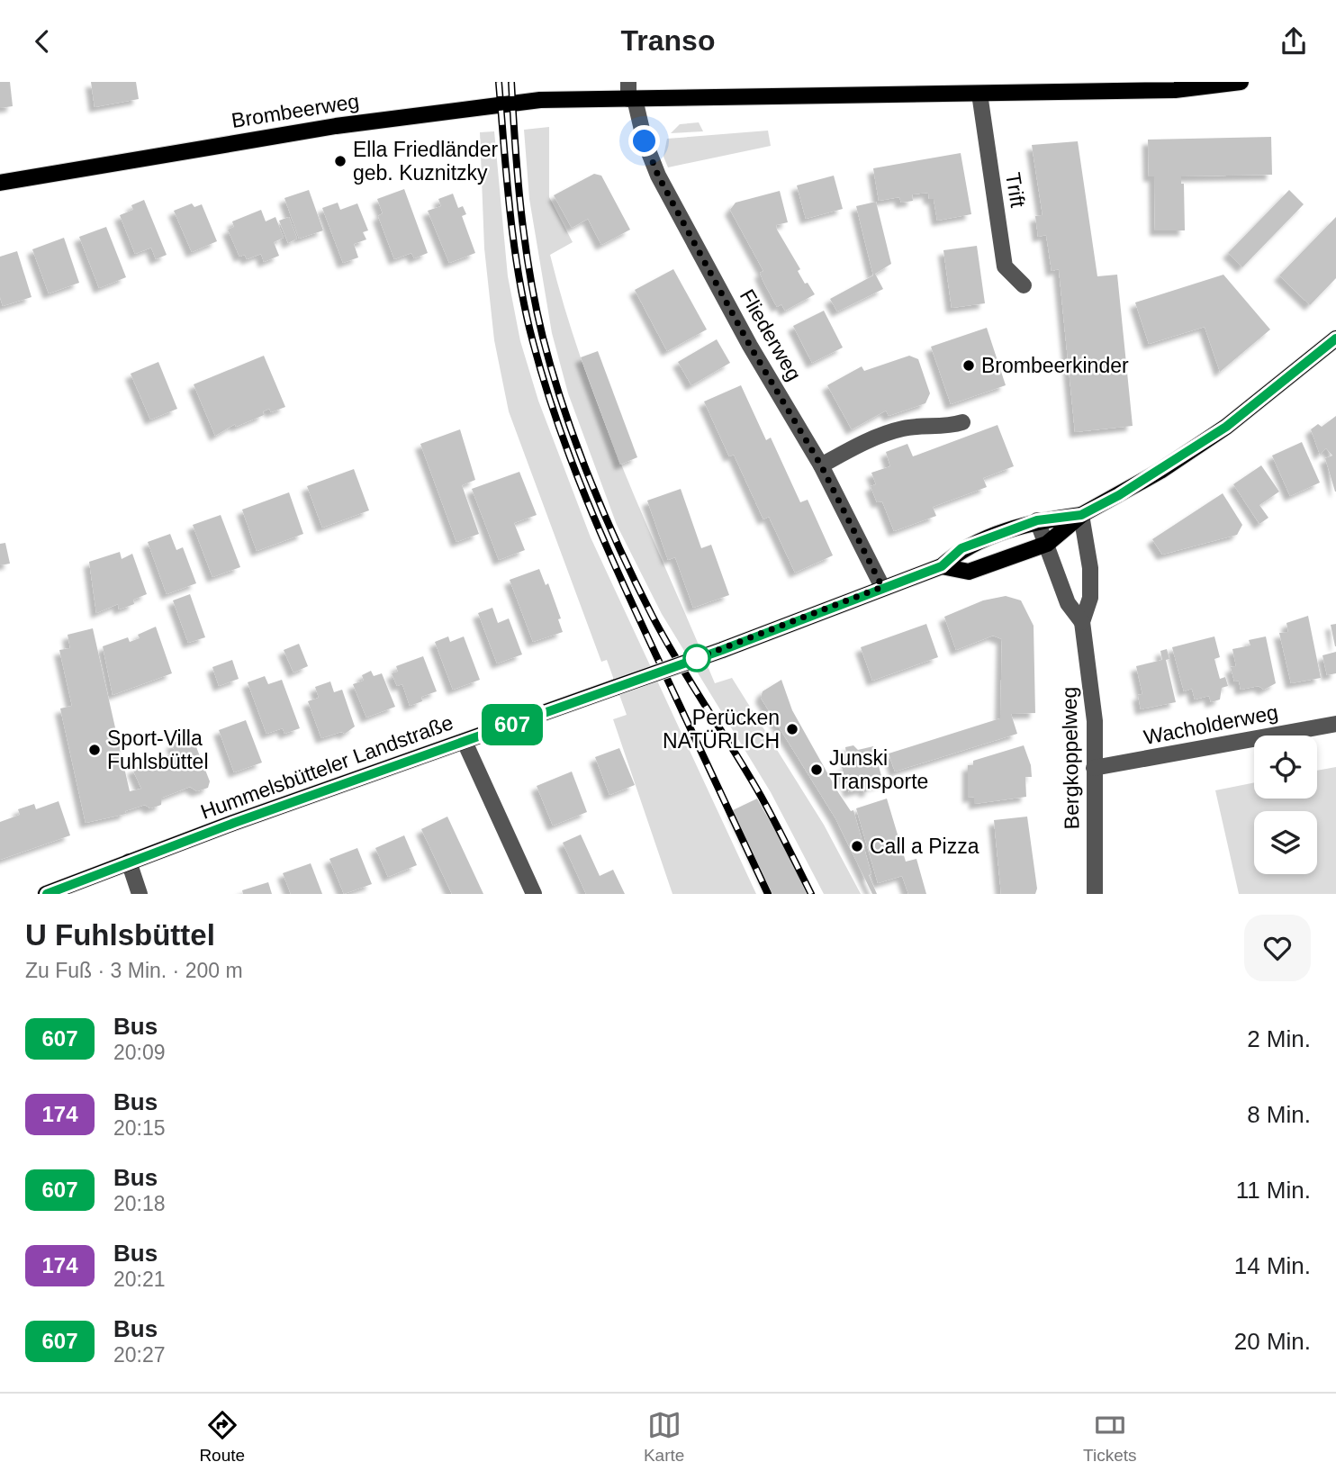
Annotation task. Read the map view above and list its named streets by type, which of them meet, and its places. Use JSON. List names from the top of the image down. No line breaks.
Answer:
{"streets":{"main road":["Brombeerweg","Hummelsbütteler Landstraße"],"street":["Trift","Fliederweg","Wacholderweg","Bergkoppelweg"]},"crossings":[["Brombeerweg","Trift"],["Brombeerweg","Fliederweg"],["Fliederweg","Hummelsbütteler Landstraße"],["Wacholderweg","Bergkoppelweg"],["Bergkoppelweg","Hummelsbütteler Landstraße"]],"places":["Ella Friedländer geb. Kuznitzky","Brombeerkinder","Perücken NATÜRLICH","Sport-Villa Fuhlsbüttel","Junski Transporte","Call a Pizza"],"lines":["bus line 607"],"page":{"header":"Transo","on_map":"607","heading":["U Fuhlsbüttel","Zu Fuß · 3 Min. · 200 m"],"list":[{"mark":"607","name":"Bus","note":"20:09","value":"2 Min."},{"mark":"174","name":"Bus","note":"20:15","value":"8 Min."},{"mark":"607","name":"Bus","note":"20:18","value":"11 Min."},{"mark":"174","name":"Bus","note":"20:21","value":"14 Min."},{"mark":"607","name":"Bus","note":"20:27","value":"20 Min."}],"tabs":["Route","Karte","Tickets"]}}
